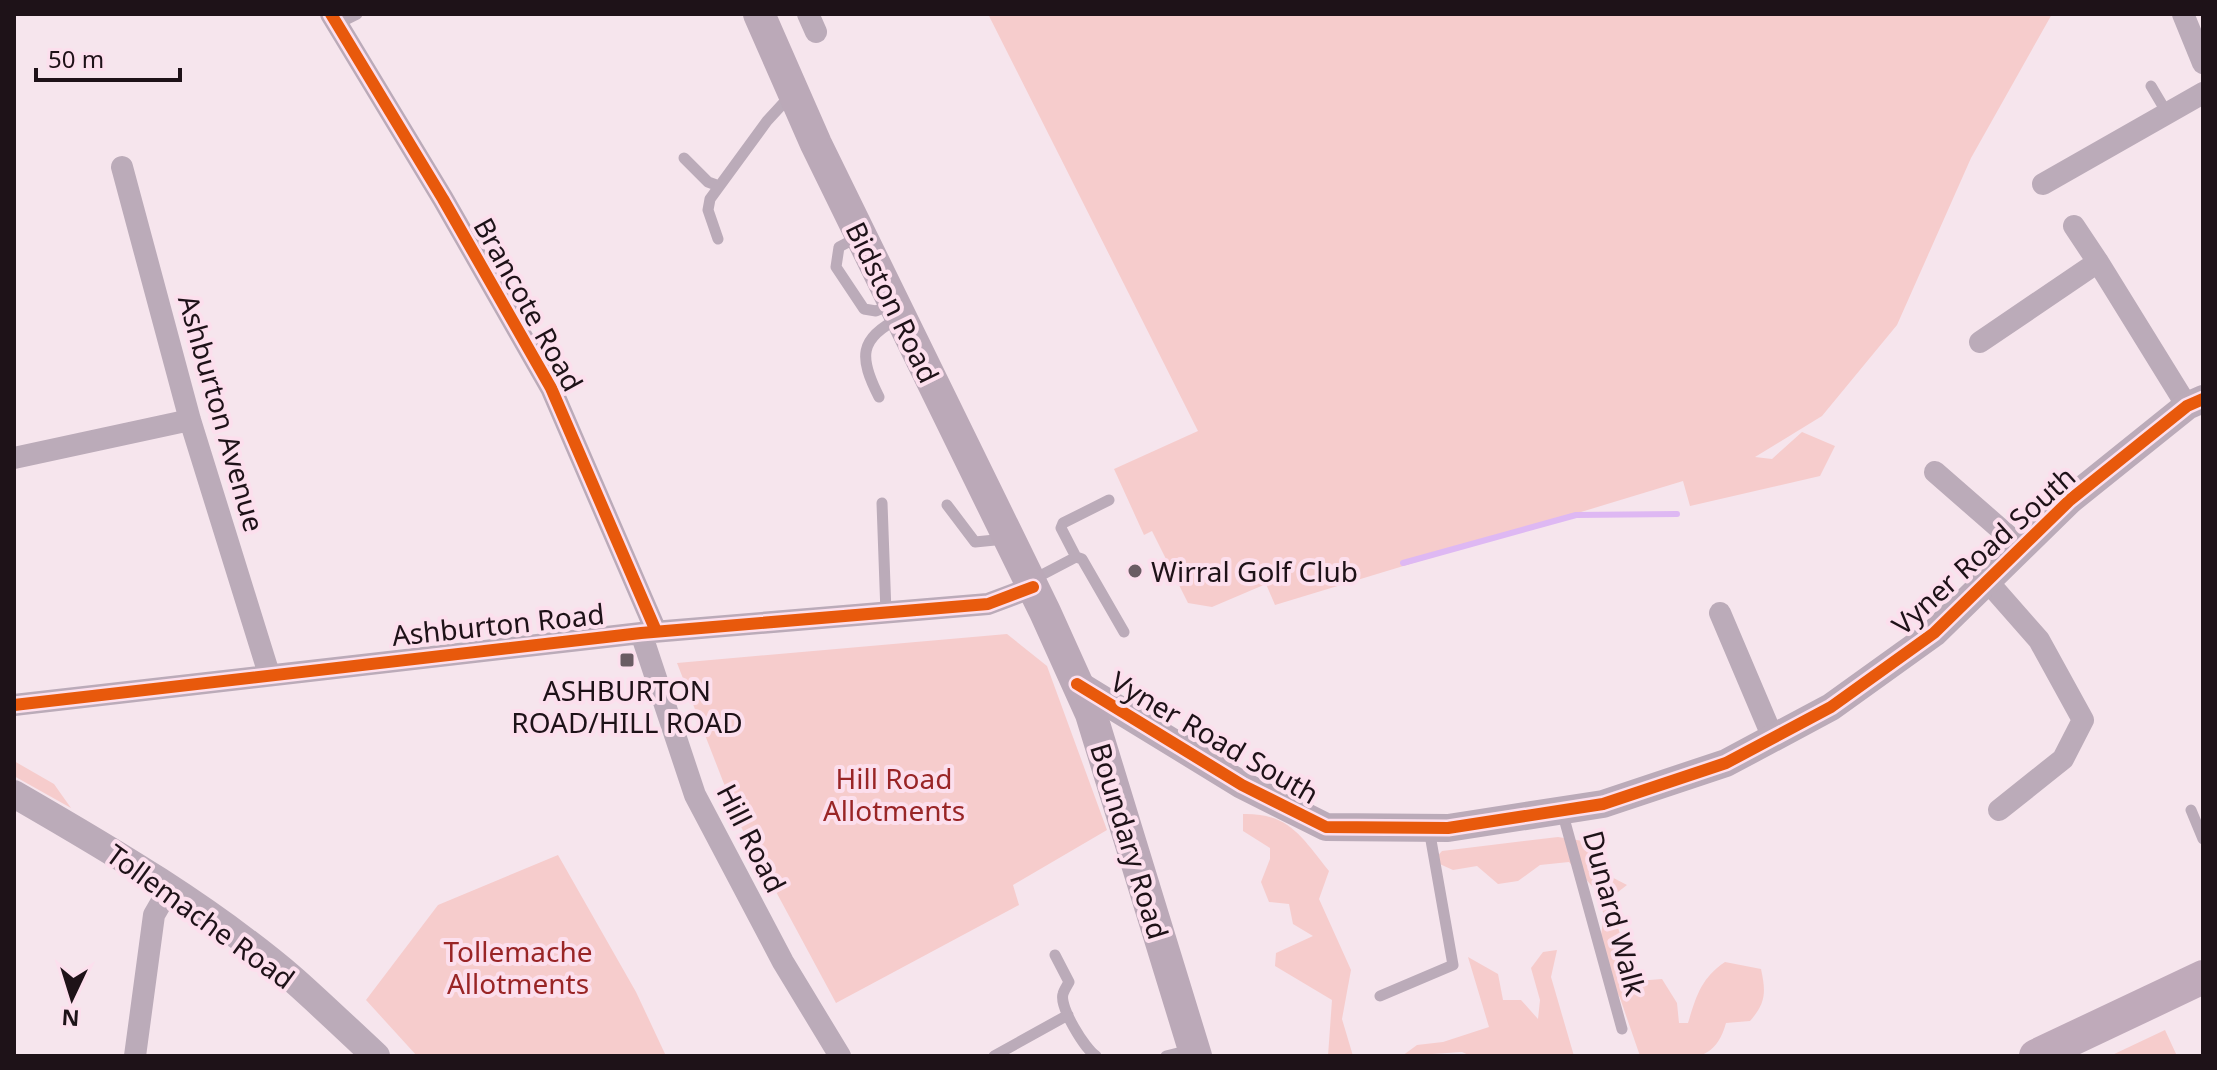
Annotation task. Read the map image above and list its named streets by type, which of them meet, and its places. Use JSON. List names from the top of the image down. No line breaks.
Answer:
{"streets":{"main road":["Bidston Road","Boundary Road"],"street":["Brancote Road","Ashburton Avenue","Vyner Road South","Ashburton Road","Hill Road","Tollemache Road"],"lane":["Dunard Walk"]},"crossings":[["Bidston Road","Ashburton Road"],["Bidston Road","Boundary Road"],["Brancote Road","Ashburton Road"],["Brancote Road","Hill Road"],["Ashburton Avenue","Ashburton Road"],["Vyner Road South","Boundary Road"],["Vyner Road South","Dunard Walk"],["Ashburton Road","Hill Road"],["Ashburton Road","Boundary Road"]],"parks":["Hill Road Allotments","Tollemache Allotments"],"places":{"other":["Wirral Golf Club"],"transit":["ASHBURTON ROAD/HILL ROAD"]},"scale_bar":"50 m","north":"bottom"}
